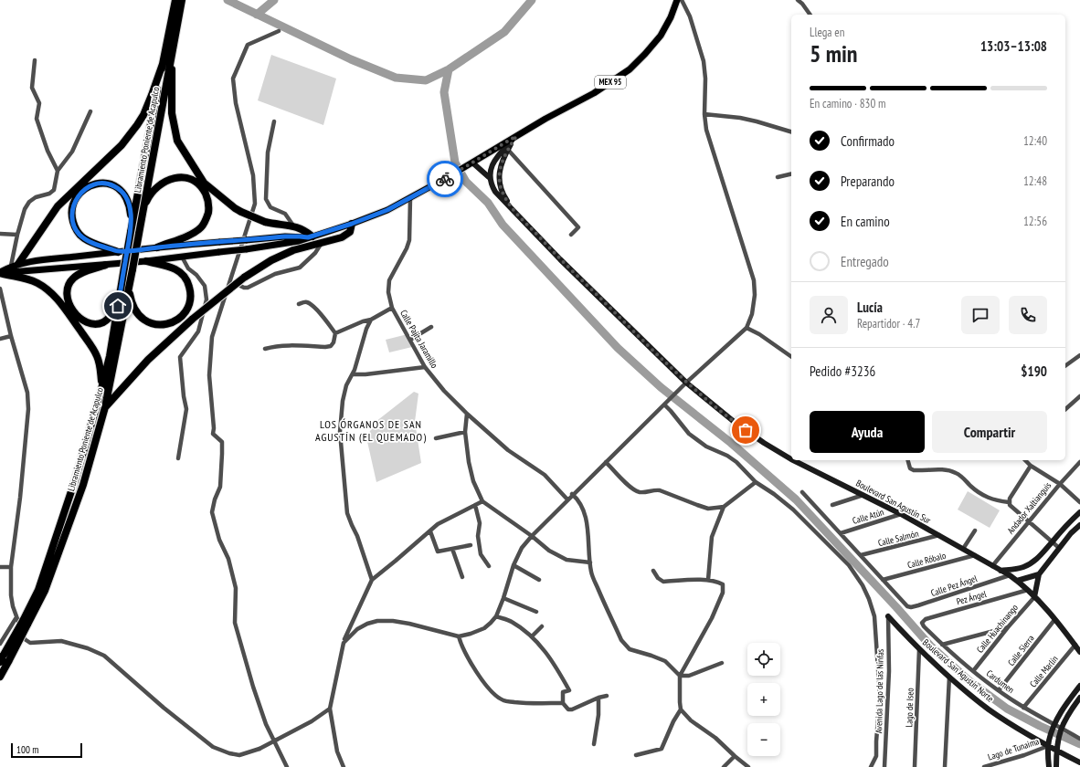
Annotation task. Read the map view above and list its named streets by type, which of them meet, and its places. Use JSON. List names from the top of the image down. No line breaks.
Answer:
{"streets":{"highway":["Libramiento Poniente de Acapulco"],"main road":["MEX 95","Boulevard San Agustín Sur","Boulevard San Agustín Norte"],"street":["Calle Pajita Jaramillo","Andador Xaltianguis","Calle Atún","Calle Salmón","Calle Róbalo","Calle Pez Ángel","Pez Ángel","Calle Huachinango","Calle Sierra","Calle Marlín","Cardumen","Avenida Lago de las Ninfas","Lago de Iseo","Lago de Tunaima"]},"crossings":[["MEX 95","Calle Pajita Jaramillo"],["Boulevard San Agustín Sur","Andador Xaltianguis"],["Boulevard San Agustín Sur","Calle Atún"],["Boulevard San Agustín Sur","Calle Salmón"],["Boulevard San Agustín Sur","Calle Róbalo"],["Boulevard San Agustín Sur","Calle Pez Ángel"],["Boulevard San Agustín Sur","Pez Ángel"],["Boulevard San Agustín Sur","Calle Huachinango"],["Boulevard San Agustín Sur","Calle Sierra"],["Boulevard San Agustín Sur","Calle Marlín"],["Calle Róbalo","Calle Pez Ángel"],["Pez Ángel","Cardumen"],["Calle Huachinango","Cardumen"],["Calle Sierra","Cardumen"],["Boulevard San Agustín Norte","Avenida Lago de las Ninfas"],["Boulevard San Agustín Norte","Lago de Iseo"],["Boulevard San Agustín Norte","Lago de Tunaima"],["Calle Marlín","Cardumen"]],"districts":["LOS ÓRGANOS DE SAN AGUSTÍN (EL QUEMADO)"],"scale_bar":"100 m","page":{"heading":["5 min","Llega en","13:03–13:08"],"panel":["Lucía","Repartidor · 4.7","Pedido #3236","$190"],"bar":"En camino · 830 m","list":[["Confirmado","12:40"],["Preparando","12:48"],["En camino","12:56"],"Entregado"],"buttons":["Ayuda","Compartir"],"map_buttons":["+","−"],"scale":"100 m"}}
